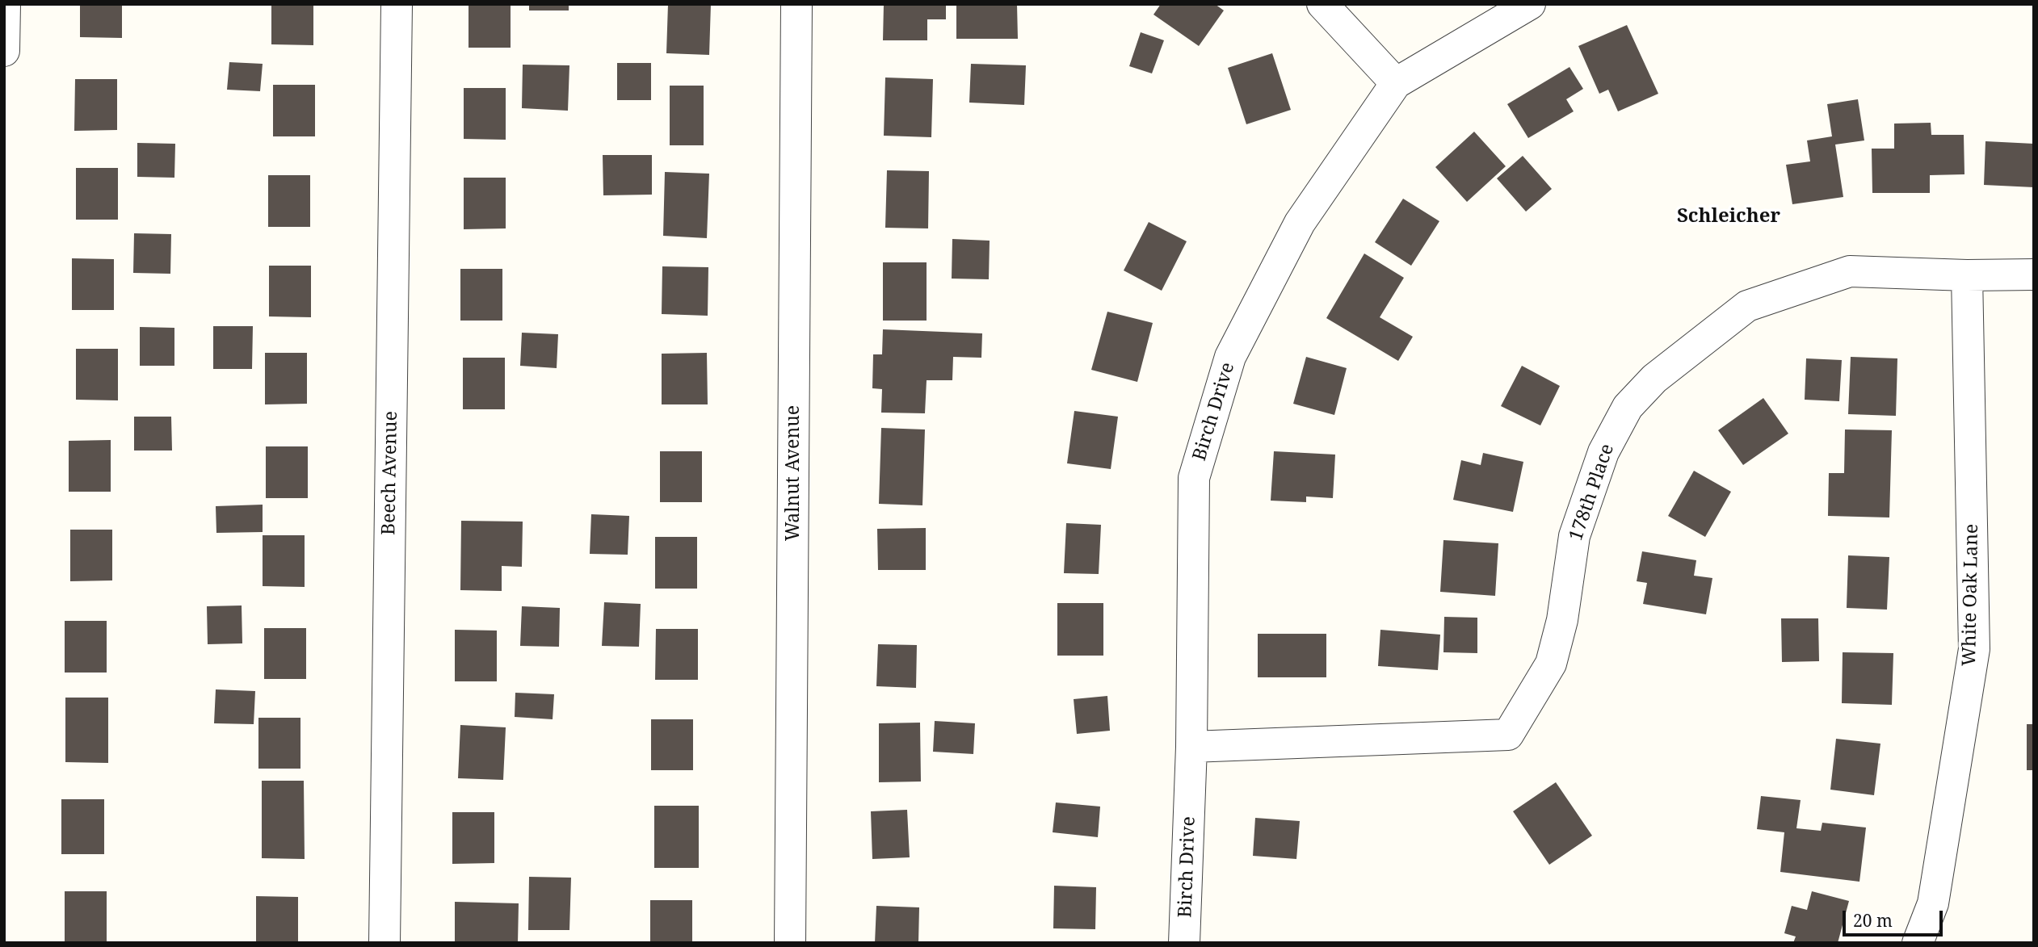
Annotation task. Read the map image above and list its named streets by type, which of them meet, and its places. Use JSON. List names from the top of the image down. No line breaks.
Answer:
{"streets":{"street":["Birch Drive","Beech Avenue","Walnut Avenue","178th Place","White Oak Lane"]},"crossings":[["Birch Drive","178th Place"],["178th Place","White Oak Lane"]],"districts":["Schleicher"],"scale_bar":"20 m"}
